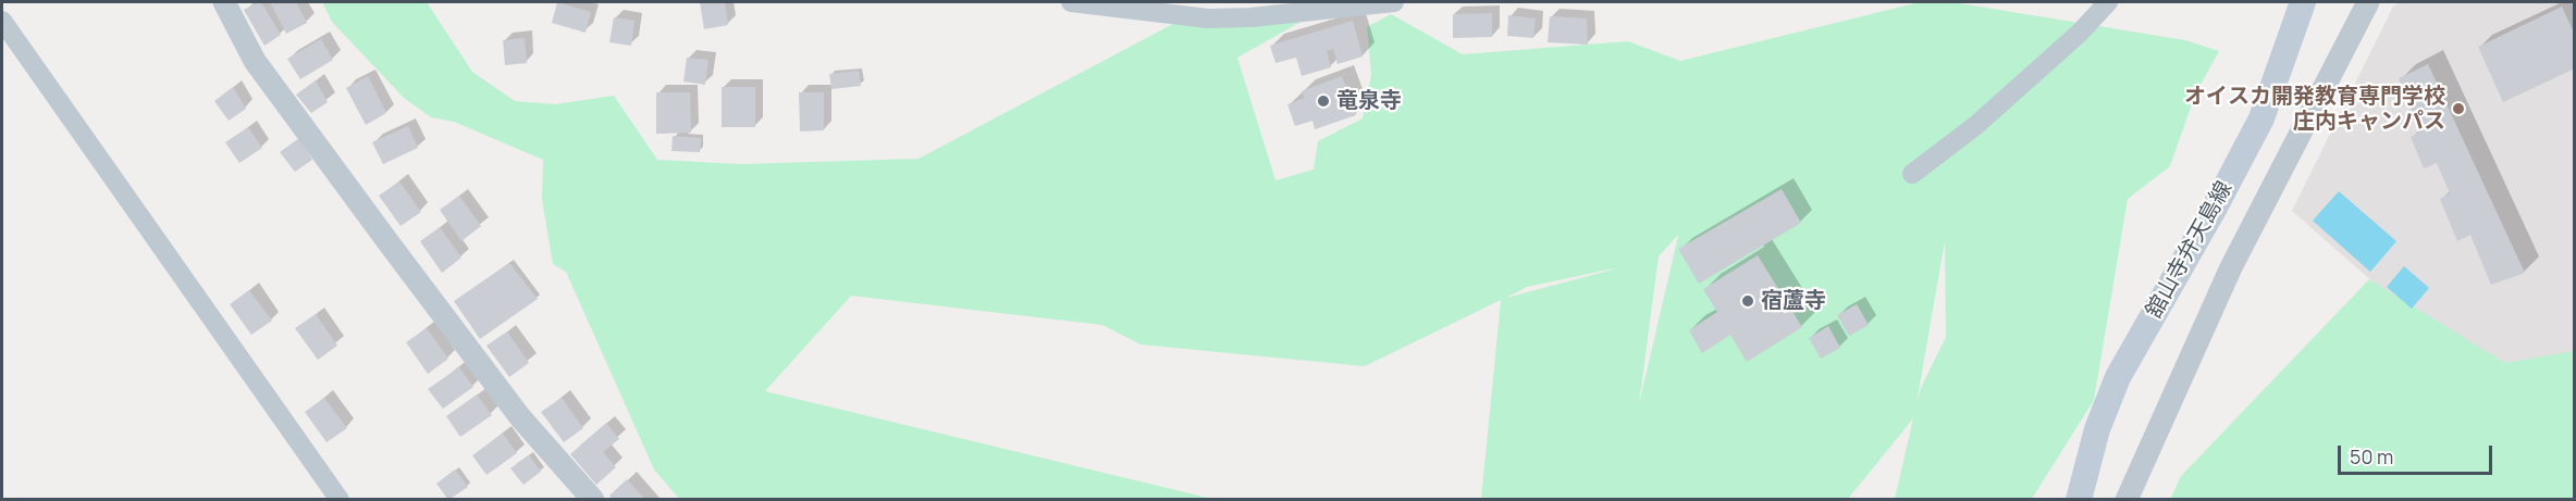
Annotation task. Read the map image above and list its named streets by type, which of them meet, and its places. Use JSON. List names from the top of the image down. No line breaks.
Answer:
{"streets":{"main road":["舘山寺弁天島線"]},"places":["竜泉寺","オイスカ開発教育専門学校 庄内キャンパス","宿蘆寺"],"scale_bar":"50 m"}
